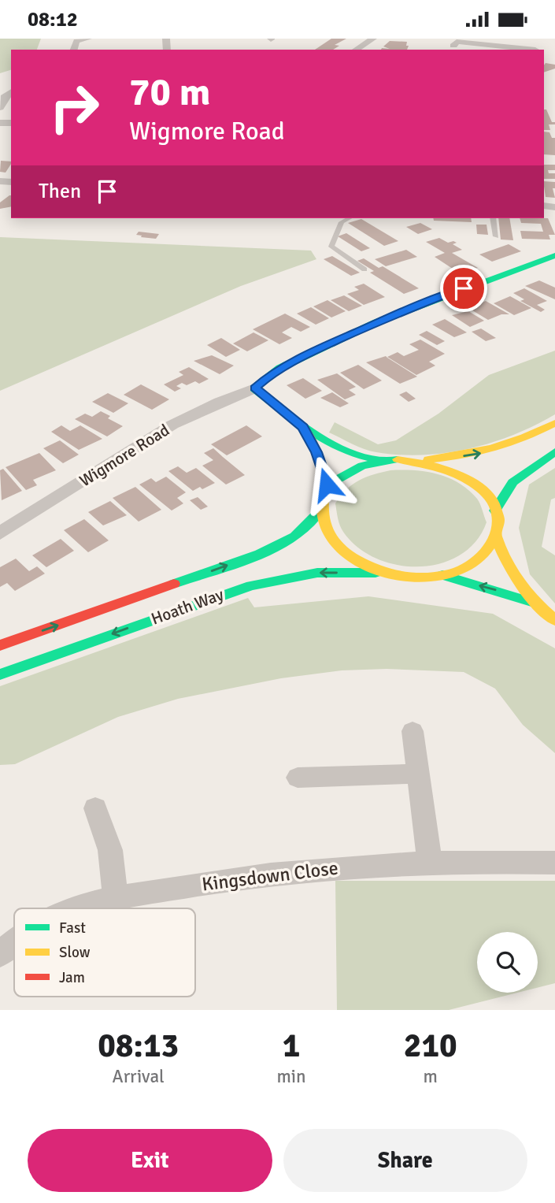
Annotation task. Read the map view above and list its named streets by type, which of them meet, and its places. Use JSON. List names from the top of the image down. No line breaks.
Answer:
{"streets":{"main road":["Wigmore Road","Hoath Way"],"street":["Kingsdown Close"]},"legend":["Fast","Slow","Jam"],"page":{"status":"08:12","turn":["70 m","Wigmore Road"],"then":"Then","eta":["08:13","Arrival","1","min","210","m"],"buttons":["Exit","Share"]}}
